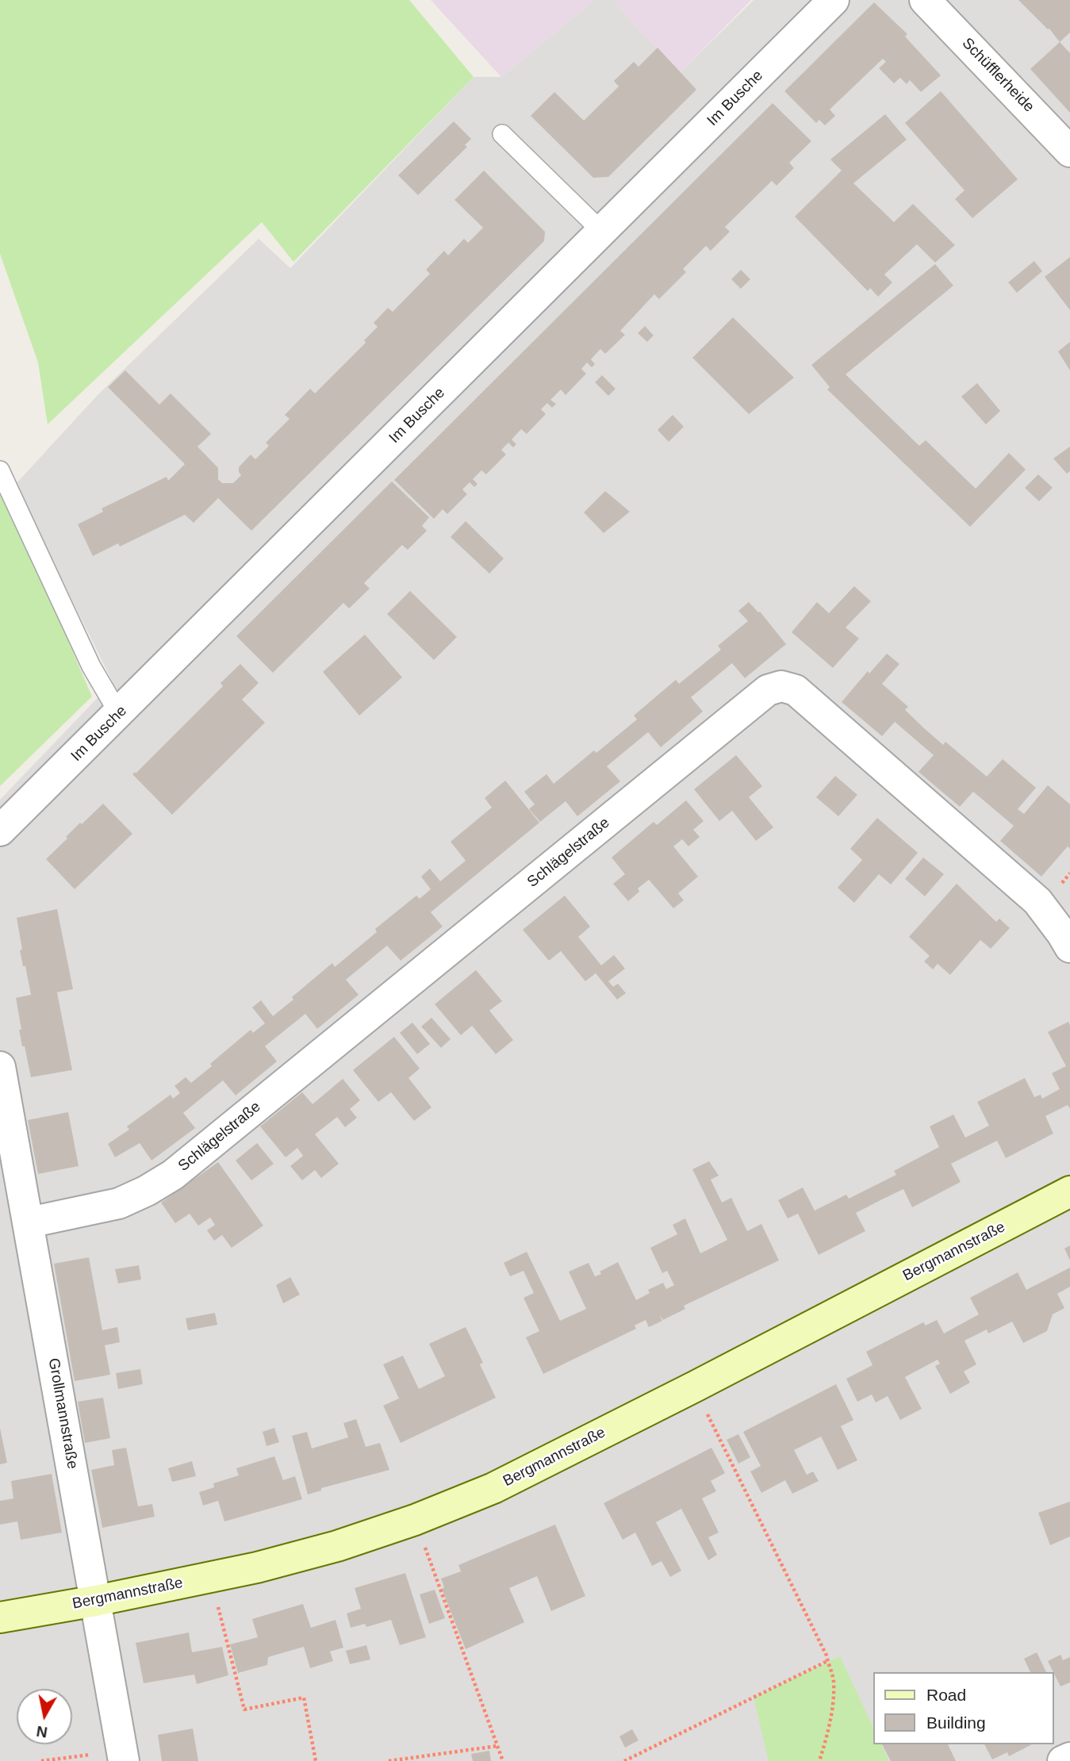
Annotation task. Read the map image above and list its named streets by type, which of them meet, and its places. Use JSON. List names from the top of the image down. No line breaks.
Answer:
{"streets":{"street":["Schüfflerheide","Im Busche","Schlägelstraße","Bergmannstraße","Grollmannstraße"]},"crossings":[["Schlägelstraße","Grollmannstraße"],["Bergmannstraße","Grollmannstraße"]],"legend":["Road","Building"],"north":"bottom"}
